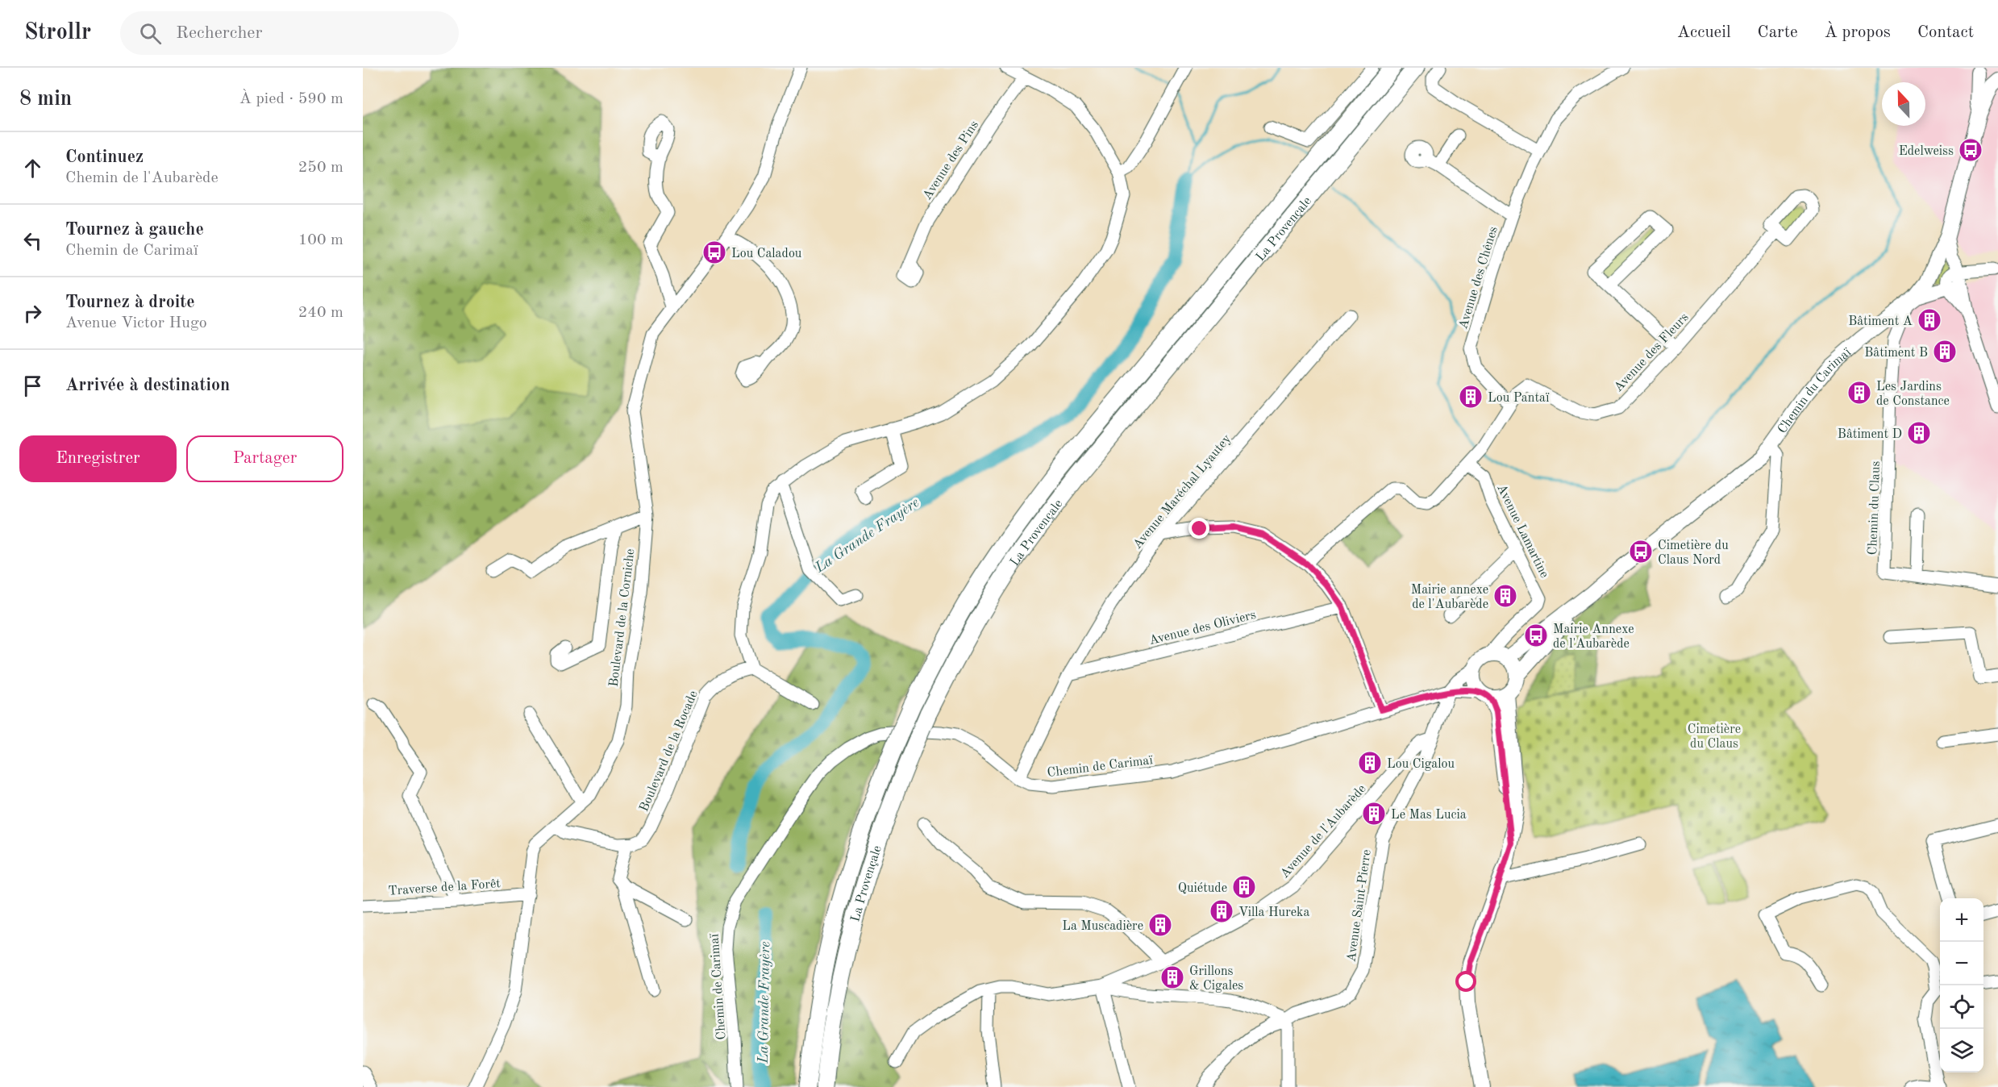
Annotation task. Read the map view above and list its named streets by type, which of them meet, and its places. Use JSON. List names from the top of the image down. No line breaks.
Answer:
{"streets":{"highway":["La Provençale"],"main road":["Chemin du Carimaï"],"street":["Avenue des Pins","Avenue des Chênes","Avenue des Fleurs","Avenue Maréchal Lyautey","Chemin du Claus","Avenue Lamartine","Boulevard de la Corniche","Avenue des Oliviers","Boulevard de la Rocade","Chemin de Carimaï","Avenue de l'Aubarède","Traverse de la Forêt","Avenue Saint-Pierre"]},"crossings":[["Avenue des Chênes","Avenue des Fleurs"],["Avenue des Fleurs","Avenue Lamartine"],["Chemin du Carimaï","Chemin du Claus"],["Chemin du Carimaï","Avenue Lamartine"],["Chemin du Carimaï","Chemin de Carimaï"],["Avenue Maréchal Lyautey","Avenue des Oliviers"],["Avenue Maréchal Lyautey","Chemin de Carimaï"],["Avenue Lamartine","Chemin de Carimaï"],["Boulevard de la Corniche","Traverse de la Forêt"],["Chemin de Carimaï","Avenue Saint-Pierre"],["Avenue de l'Aubarède","Avenue Saint-Pierre"]],"water":["La Grande Frayère"],"parks":["Cimetière du Claus"],"places":{"bus stop":["Edelweiss","Lou Caladou","Cimetière du Claus Nord","Mairie Annexe de l'Aubarède"],"building":["Bâtiment A","Bâtiment B","Les Jardins de Constance","Lou Pantaï","Bâtiment D","Mairie annexe de l'Aubarède","Lou Cigalou","Le Mas Lucia","Quiétude","Villa Hureka","La Muscadière","Grillons & Cigales"]},"north":"top","page":{"header":"Strollr","search":"Rechercher","nav":["Accueil","Carte","À propos","Contact"],"heading":["8 min","À pied · 590 m"],"list":[["Continuez","Chemin de l'Aubarède","250 m"],["Tournez à gauche","Chemin de Carimaï","100 m"],["Tournez à droite","Avenue Victor Hugo","240 m"],"Arrivée à destination"],"buttons":["Enregistrer","Partager"],"map_buttons":["+","−"]}}
